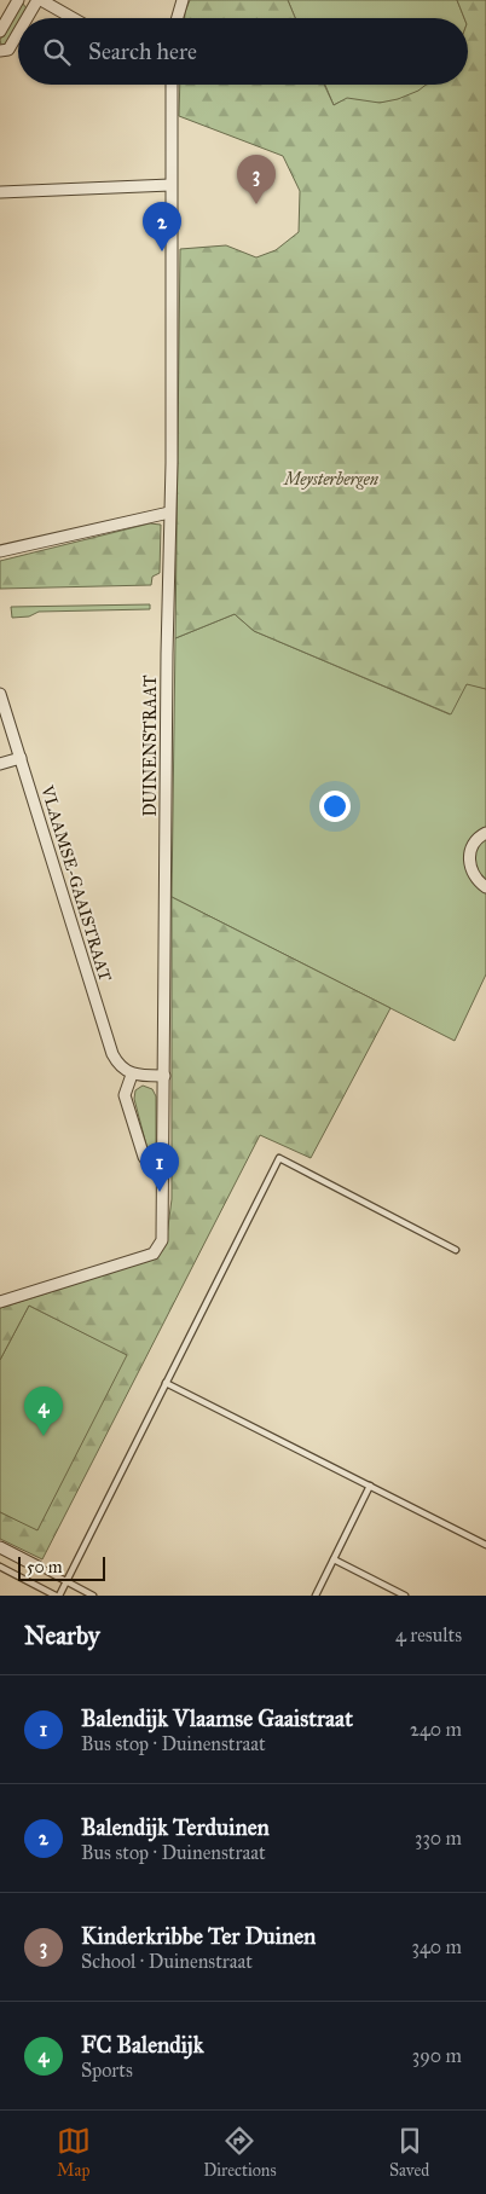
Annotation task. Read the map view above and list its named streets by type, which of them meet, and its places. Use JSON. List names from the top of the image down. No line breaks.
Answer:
{"streets":{"street":["DUINENSTRAAT","VLAAMSE-GAAISTRAAT"]},"parks":["Meysterbergen"],"scale_bar":"50 m","page":{"search":"Search here","pins":["3","2","1","4"],"scale":"50 m","heading":["Nearby","4 results"],"list":[{"mark":"1","name":"Balendijk Vlaamse Gaaistraat","note":"Bus stop · Duinenstraat","value":"240 m"},{"mark":"2","name":"Balendijk Terduinen","note":"Bus stop · Duinenstraat","value":"330 m"},{"mark":"3","name":"Kinderkribbe Ter Duinen","note":"School · Duinenstraat","value":"340 m"},{"mark":"4","name":"FC Balendijk","note":"Sports","value":"390 m"}],"nav":["Map","Directions","Saved"]}}
